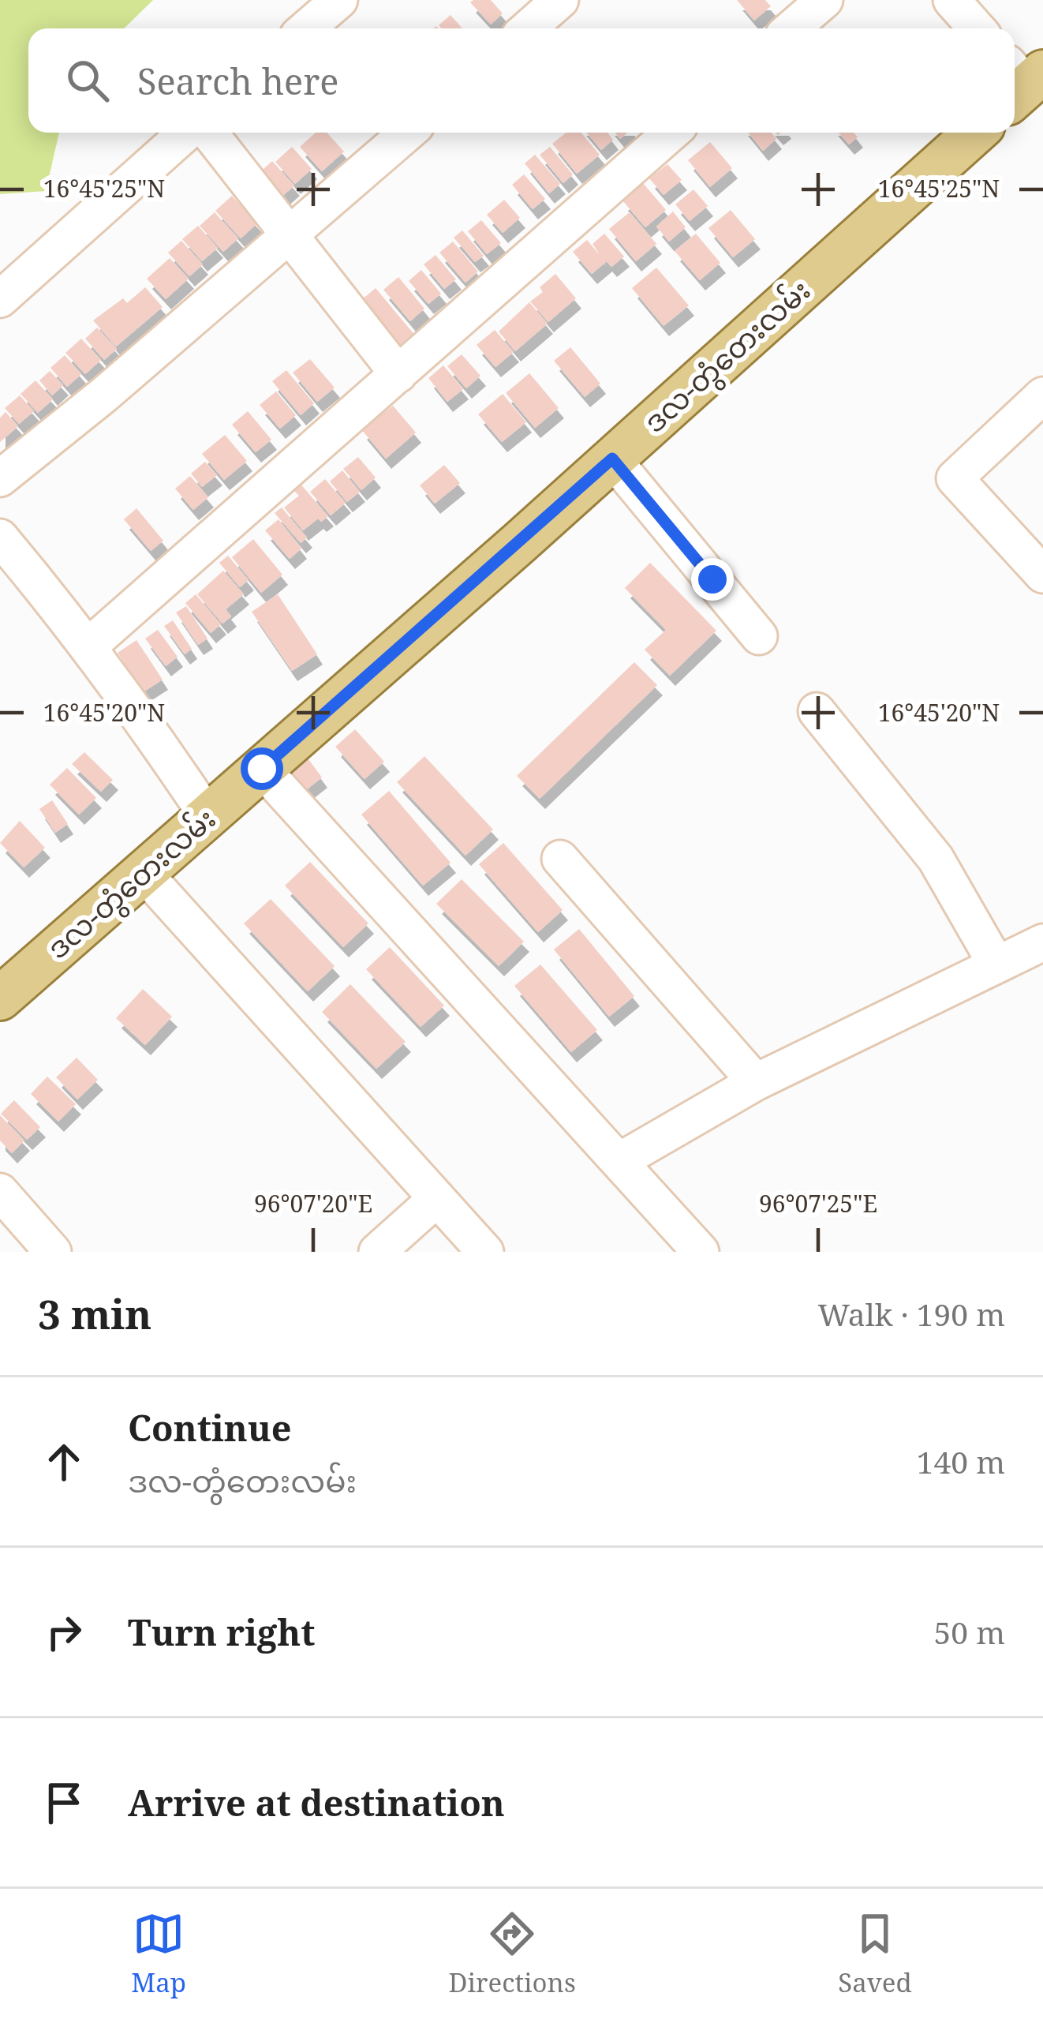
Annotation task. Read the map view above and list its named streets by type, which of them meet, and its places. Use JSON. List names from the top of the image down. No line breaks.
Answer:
{"streets":{"main road":["ဒလ-တွံတေးလမ်း"]},"page":{"search":"Search here","heading":["3 min","Walk · 190 m"],"list":[["Continue","ဒလ-တွံတေးလမ်း","140 m"],["Turn right","50 m"],"Arrive at destination"],"nav":["Map","Directions","Saved"]},"coordinates":["16°45'25\"N","16°45'20\"N","96°07'20\"E","96°07'25\"E"]}
